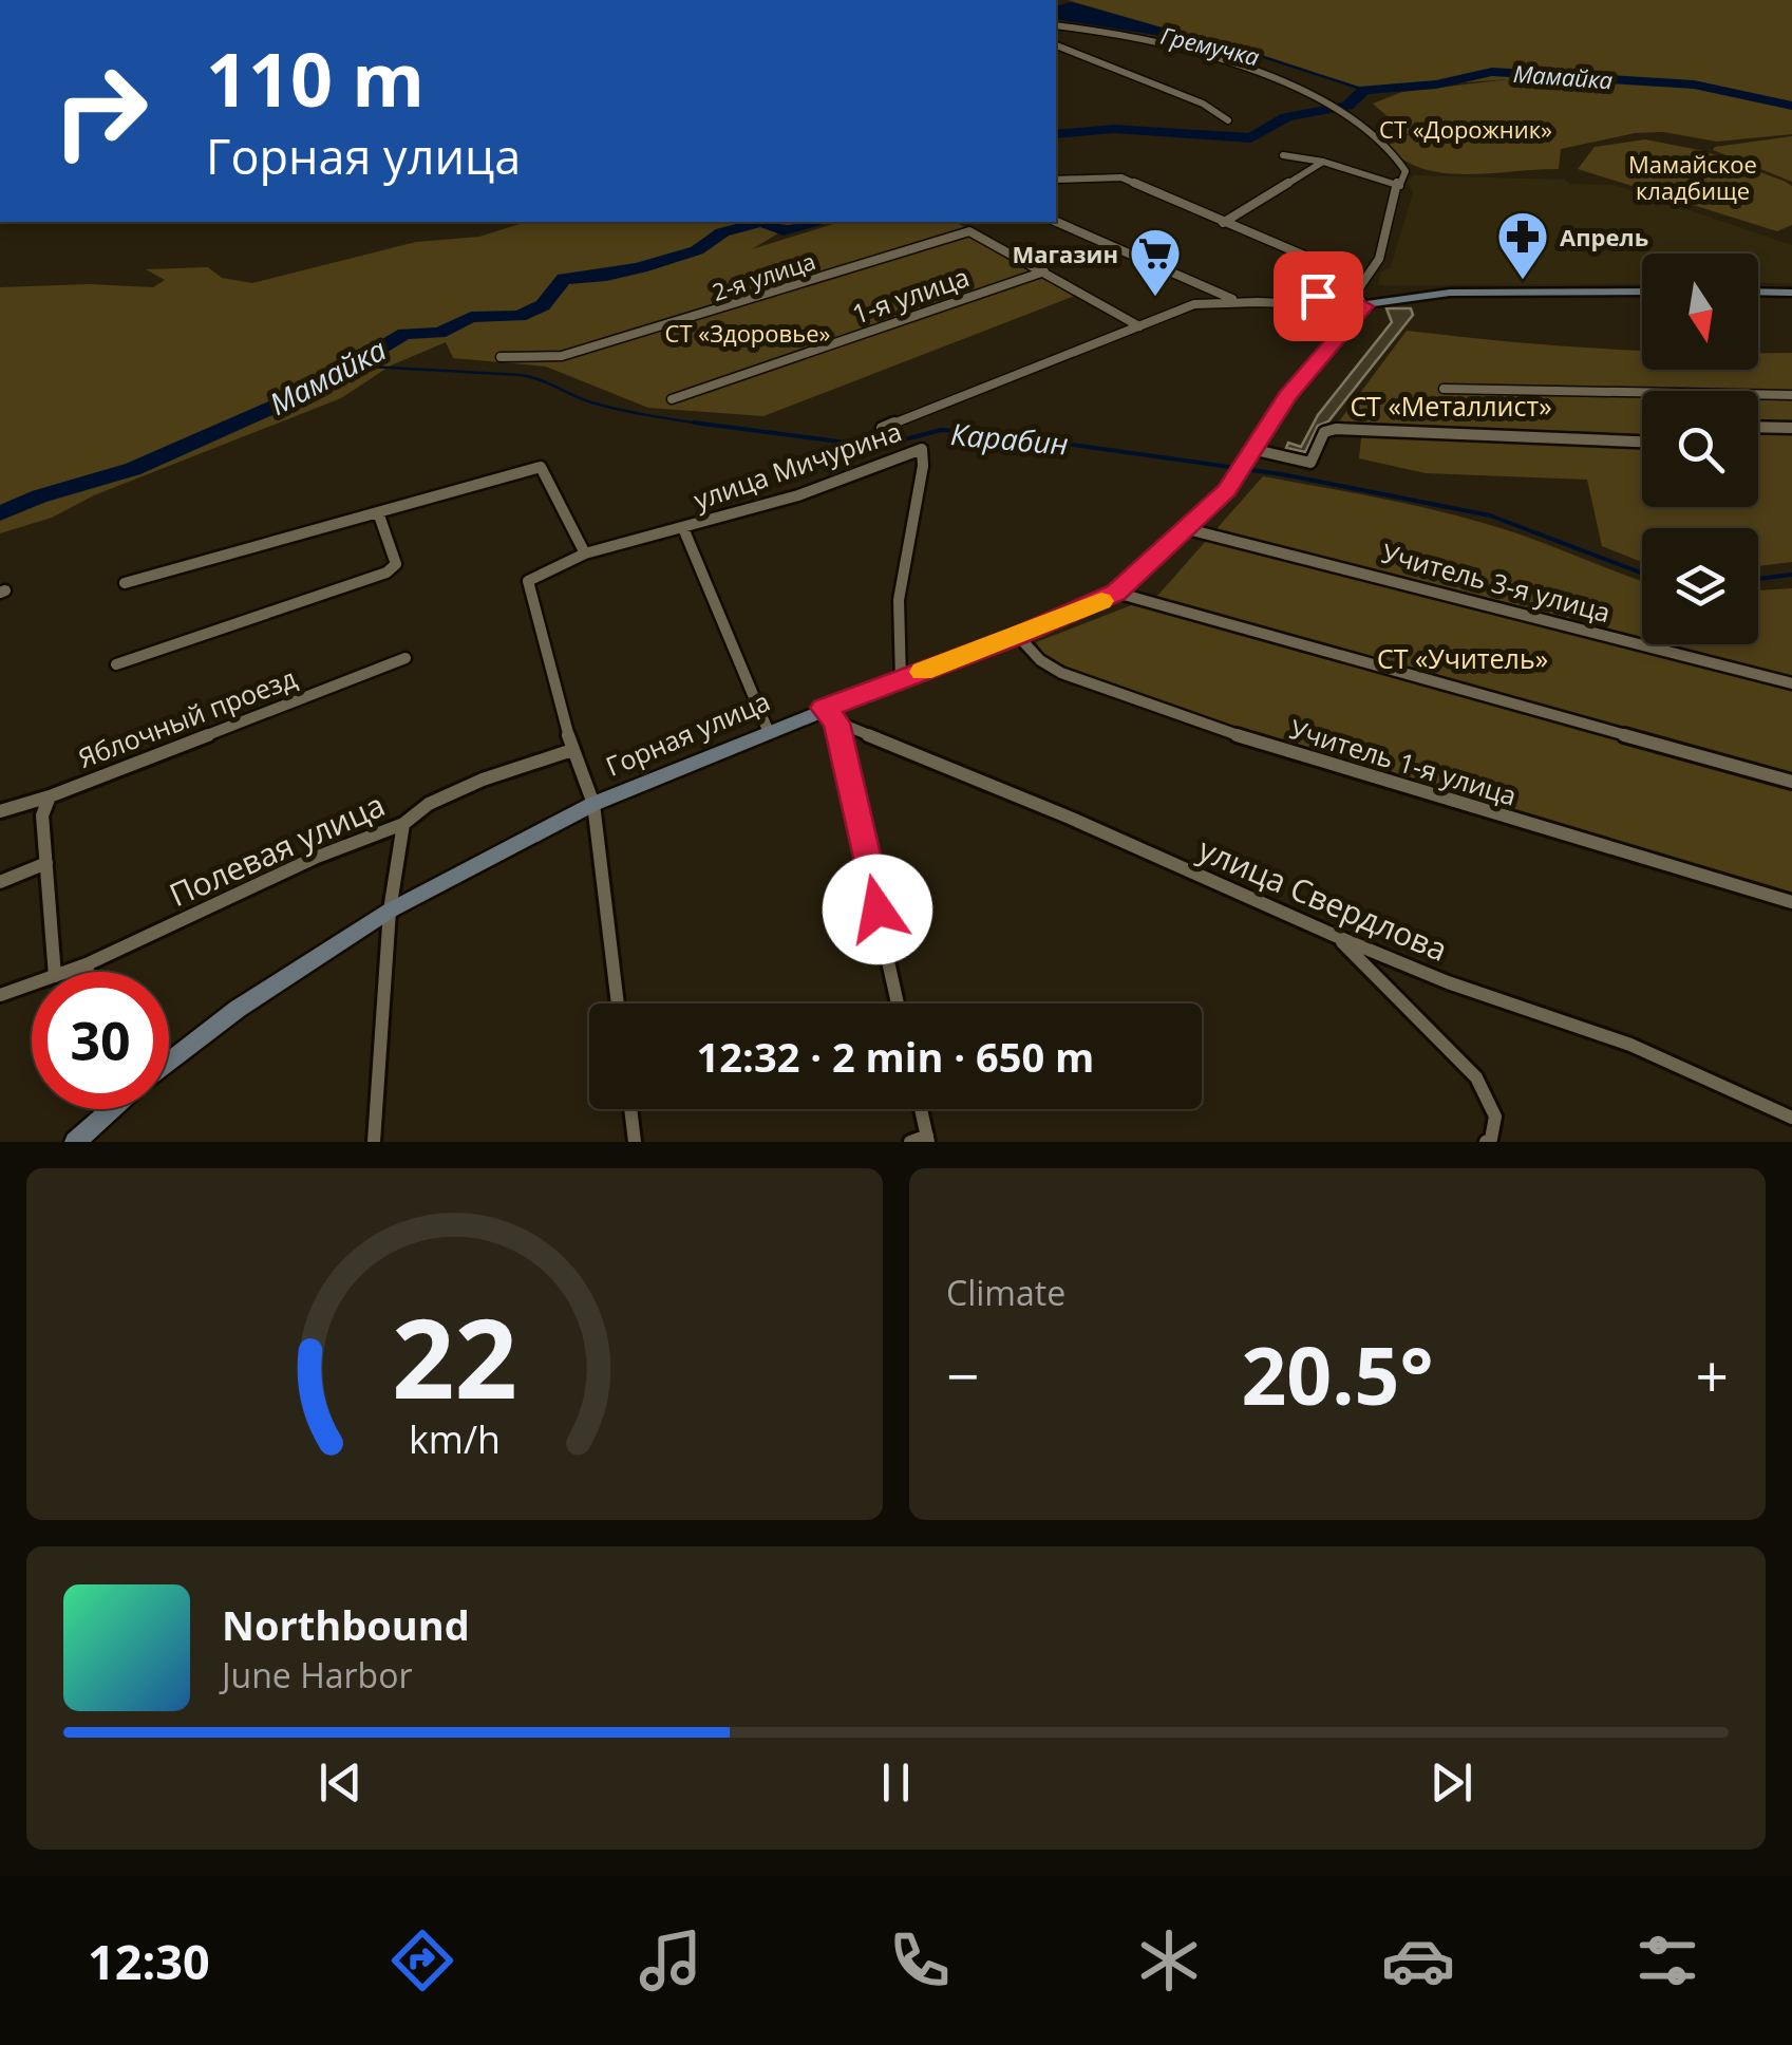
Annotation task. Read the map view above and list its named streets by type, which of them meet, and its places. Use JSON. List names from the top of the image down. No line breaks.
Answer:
{"streets":{"street":["2-я улица","1-я улица","улица Мичурина","Учитель 3-я улица","Яблочный проезд","Горная улица","Учитель 1-я улица","Полевая улица","улица Свердлова"]},"crossings":[["2-я улица","1-я улица"],["улица Мичурина","Горная улица"],["улица Мичурина","Полевая улица"],["Учитель 3-я улица","Горная улица"],["Горная улица","Учитель 1-я улица"],["Горная улица","улица Свердлова"]],"water":["Гремучка","Мамайка","Карабин"],"parks":["СТ «Дорожник»","Мамайское кладбище","СТ «Здоровье»","СТ «Металлист»","СТ «Учитель»"],"places":{"pharmacy":["Апрель"],"supermarket":["Магазин"]},"north":"bottom","page":{"turn":["110 m","Горная улица"],"limit":"30","trip":"12:32 · 2 min · 650 m","tile":"Climate","heat":["−","20.5°","+"],"song":["Northbound","June Harbor"],"tabs":"12:30","gauge":["22","km/h"]}}
